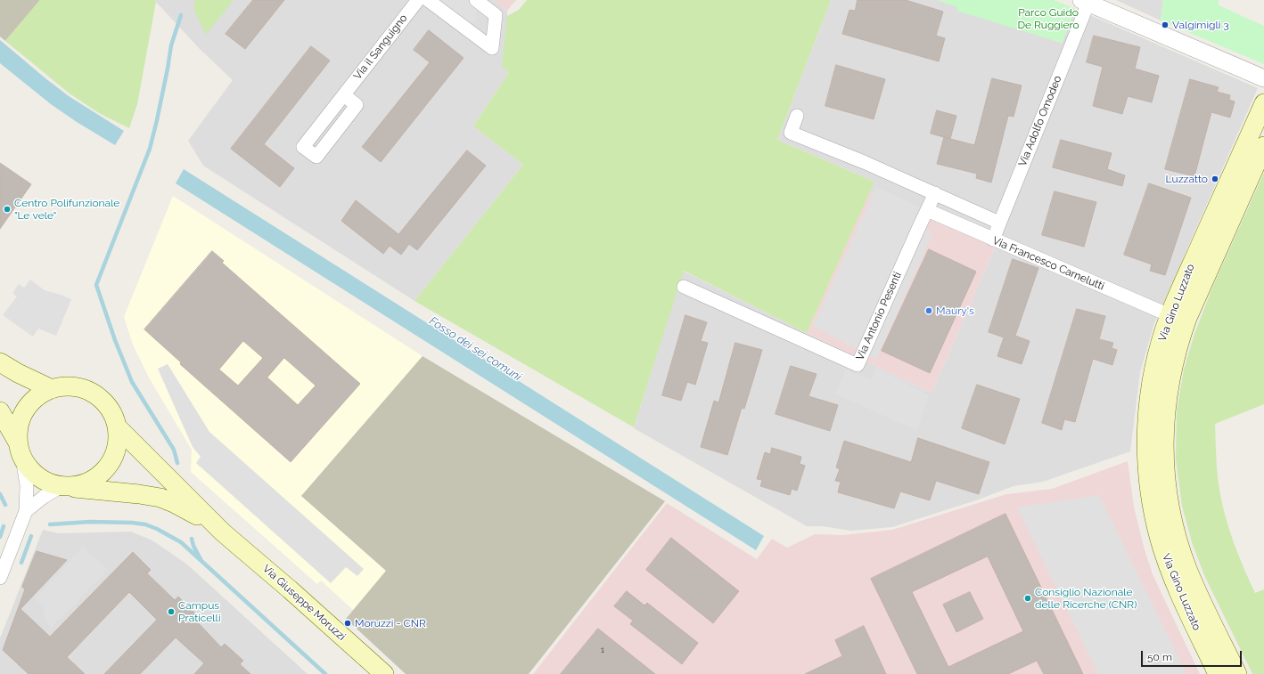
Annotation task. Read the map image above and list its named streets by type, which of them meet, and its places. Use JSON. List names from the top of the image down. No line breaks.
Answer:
{"streets":{"main road":["Via Gino Luzzato","Via Giuseppe Moruzzi"],"street":["Via il Sanguigno","Via Adolfo Omodeo","Via Francesco Carnelutti","Via Antonio Pesenti"]},"crossings":[["Via Adolfo Omodeo","Via Francesco Carnelutti"],["Via Francesco Carnelutti","Via Gino Luzzato"],["Via Francesco Carnelutti","Via Antonio Pesenti"]],"water":["Fosso dei sei comuni"],"parks":["Parco Guido De Ruggiero"],"places":["Valgimigli 3","Luzzatto","Centro Polifunzionale \"Le vele\"","Maury's","Consiglio Nazionale delle Ricerche (CNR)","Campus Praticelli","Moruzzi - CNR"],"house_numbers":["1"],"scale_bar":"50 m"}
